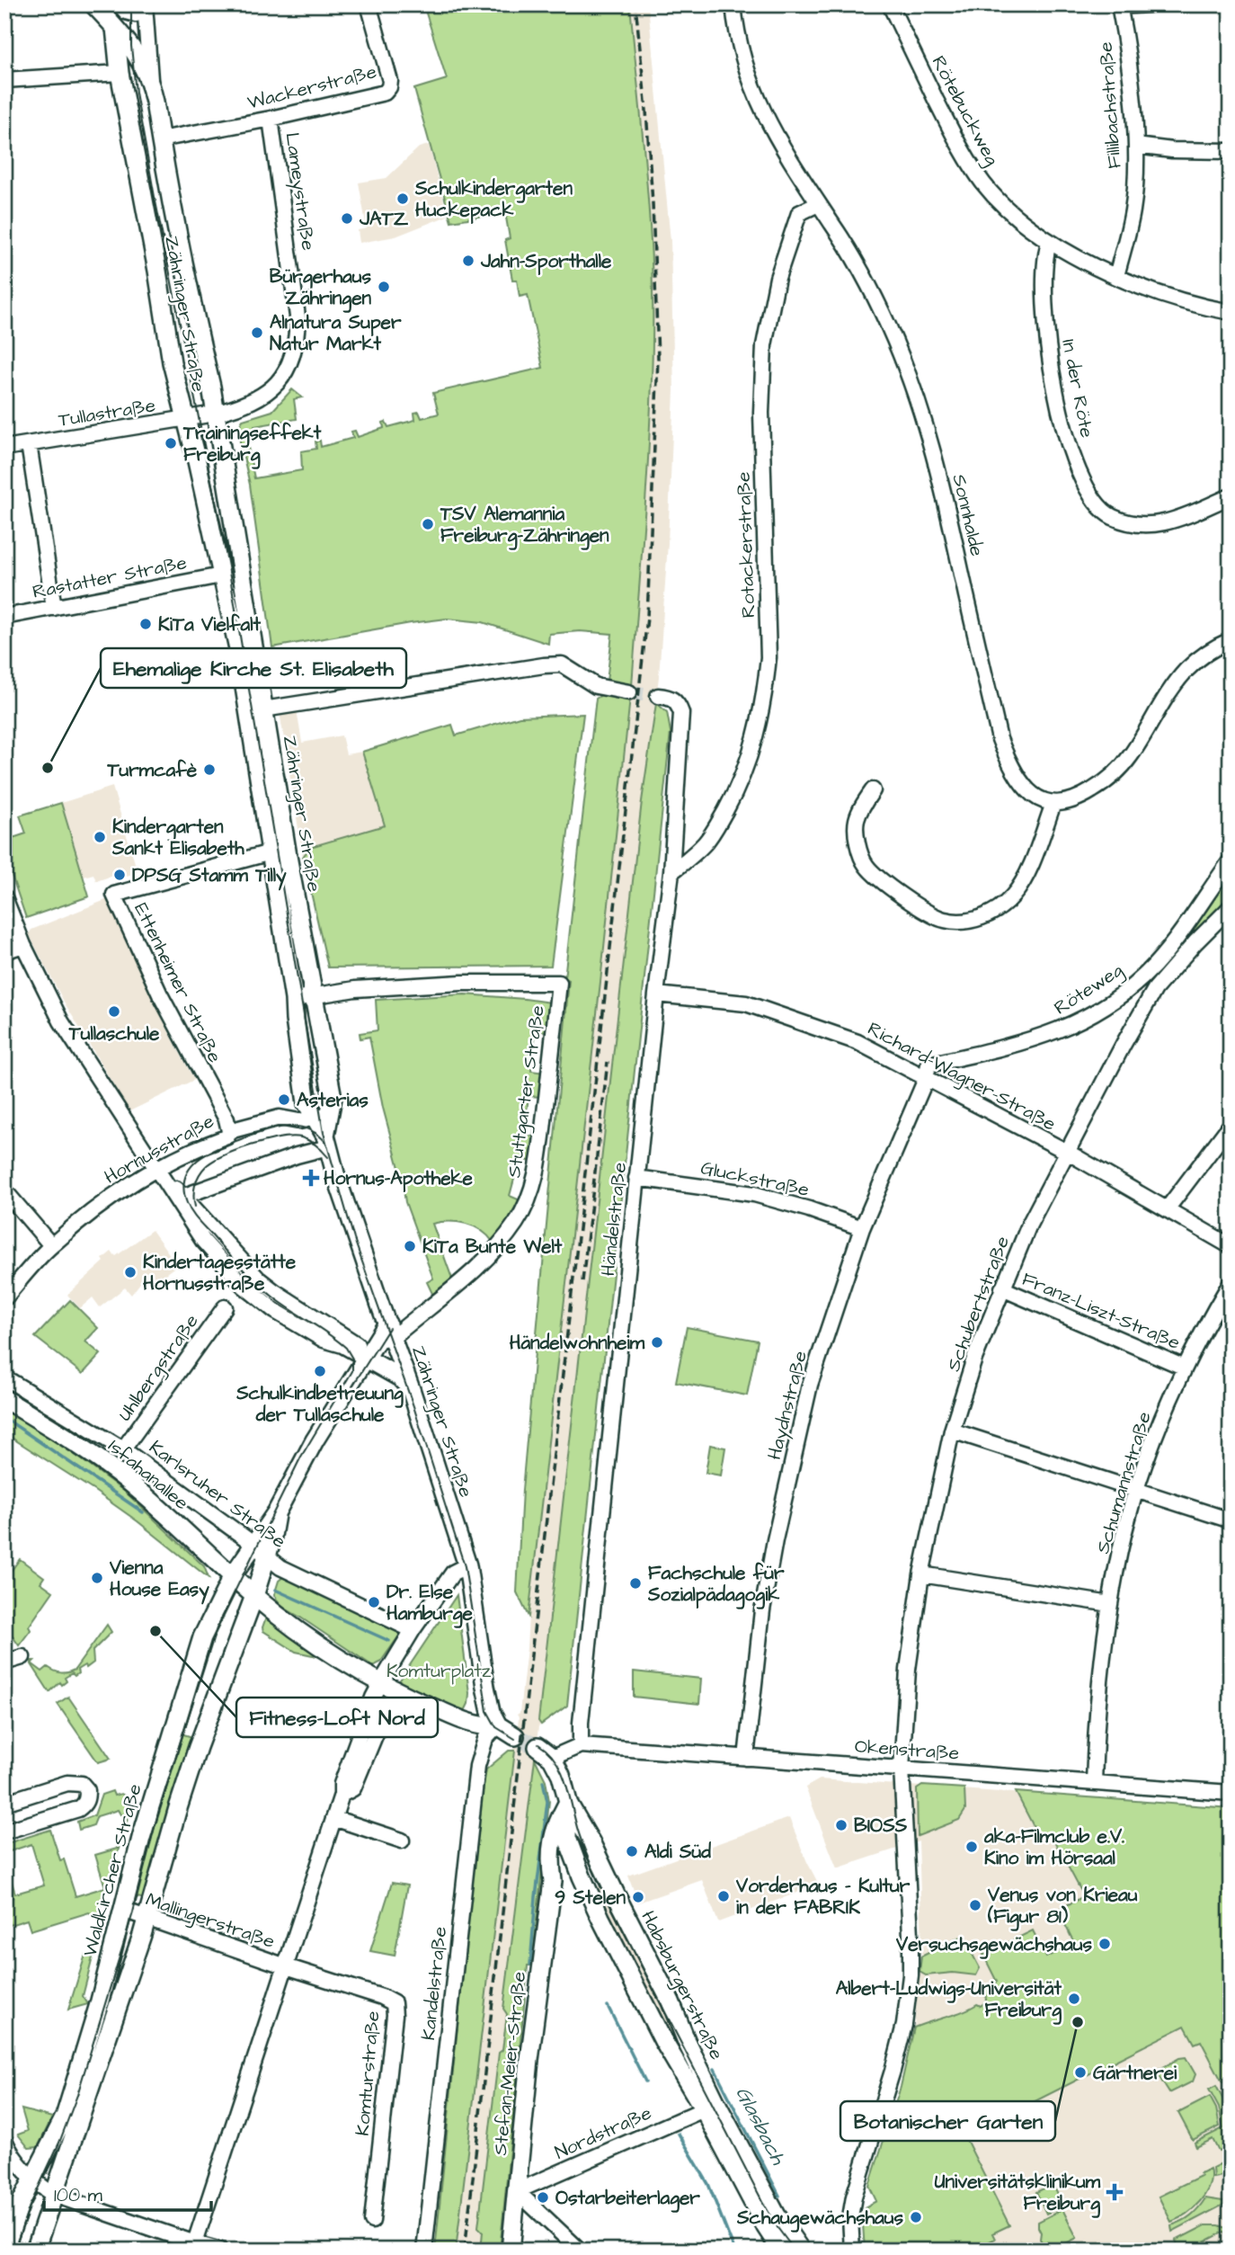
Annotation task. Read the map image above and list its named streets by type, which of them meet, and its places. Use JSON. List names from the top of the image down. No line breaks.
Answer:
{"streets":{"main road":["Zähringer Straße","Isfahanallee","Waldkircher Straße","Habsburgerstraße","Stefan-Meier-Straße"],"street":["Wackerstraße","Fillibachstraße","Rötebuckweg","Lameystraße","In der Röte","Tullastraße","Sonnhalde","Rotackerstraße","Rastatter Straße","Ettenheimer Straße","Röteweg","Richard-Wagner-Straße","Stuttgarter Straße","Hornusstraße","Gluckstraße","Händelstraße","Schubertstraße","Franz-Liszt-Straße","Uhlbergstraße","Haydnstraße","Schumannstraße","Karlsruher Straße","Okenstraße","Mallingerstraße","Kandelstraße","Komturstraße","Nordstraße"]},"crossings":[["Wackerstraße","Lameystraße"],["Wackerstraße","Zähringer Straße"],["Fillibachstraße","Rötebuckweg"],["Rötebuckweg","In der Röte"],["Lameystraße","Zähringer Straße"],["Lameystraße","Tullastraße"],["Zähringer Straße","Tullastraße"],["Zähringer Straße","Rastatter Straße"],["Zähringer Straße","Ettenheimer Straße"],["Zähringer Straße","Stuttgarter Straße"],["Zähringer Straße","Hornusstraße"],["Zähringer Straße","Waldkircher Straße"],["Zähringer Straße","Kandelstraße"],["Sonnhalde","Rotackerstraße"],["Rotackerstraße","Händelstraße"],["Ettenheimer Straße","Hornusstraße"],["Röteweg","Richard-Wagner-Straße"],["Röteweg","Haydnstraße"],["Richard-Wagner-Straße","Händelstraße"],["Richard-Wagner-Straße","Schubertstraße"],["Richard-Wagner-Straße","Haydnstraße"],["Stuttgarter Straße","Waldkircher Straße"],["Gluckstraße","Händelstraße"],["Gluckstraße","Haydnstraße"],["Händelstraße","Okenstraße"],["Schubertstraße","Franz-Liszt-Straße"],["Schubertstraße","Okenstraße"],["Franz-Liszt-Straße","Schumannstraße"],["Uhlbergstraße","Karlsruher Straße"],["Haydnstraße","Okenstraße"],["Isfahanallee","Waldkircher Straße"],["Schumannstraße","Okenstraße"],["Karlsruher Straße","Waldkircher Straße"],["Okenstraße","Habsburgerstraße"],["Waldkircher Straße","Mallingerstraße"],["Mallingerstraße","Komturstraße"],["Habsburgerstraße","Stefan-Meier-Straße"],["Habsburgerstraße","Nordstraße"],["Stefan-Meier-Straße","Nordstraße"]],"water":["Glasbach"],"parks":["Komturplatz"],"places":{"other":["Schulkindergarten Huckepack","JATZ","Jahn-Sporthalle","Bürgerhaus Zähringen","Alnatura Super Natur Markt","Trainingseffekt Freiburg","TSV Alemannia Freiburg-Zähringen","KiTa Vielfalt","Ehemalige Kirche St. Elisabeth","Turmcafè","Kindergarten Sankt Elisabeth","DPSG Stamm Tilly","Tullaschule","Asterias","KiTa Bunte Welt","Kindertagesstätte Hornusstraße","Händelwohnheim","Schulkindbetreuung der Tullaschule","Vienna House Easy","Fachschule für Sozialpädagogik","Dr. Else Hamburge","Fitness-Loft Nord","BIOSS","aka-Filmclub e.V. Kino im Hörsaal","Aldi Süd","Vorderhaus - Kultur in der FABRIK","9 Stelen","Venus von Krieau (Figur 81)","Versuchsgewächshaus","Albert-Ludwigs-Universität Freiburg","Botanischer Garten","Gärtnerei","Ostarbeiterlager","Schaugewächshaus"],"health":["Hornus-Apotheke","Universitätsklinikum Freiburg"]},"scale_bar":"100 m"}
